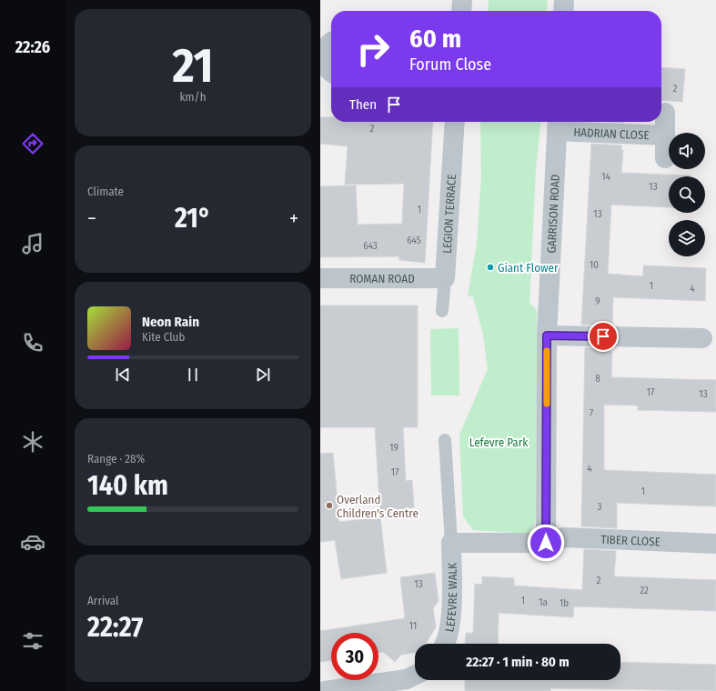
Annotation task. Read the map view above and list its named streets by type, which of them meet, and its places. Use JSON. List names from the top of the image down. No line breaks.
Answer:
{"streets":{"street":["HADRIAN CLOSE","LEGION TERRACE","GARRISON ROAD","ROMAN ROAD","TIBER CLOSE","LEFEVRE WALK"]},"crossings":[["HADRIAN CLOSE","GARRISON ROAD"],["LEGION TERRACE","ROMAN ROAD"],["GARRISON ROAD","TIBER CLOSE"]],"parks":["Lefevre Park"],"places":["Giant Flower","Overland Children's Centre"],"house_numbers":["2","2","14","13","1","13","645","643","10","1","4","9","8","17","13","7","19","4","17","1","3","2","13","22","1","1a","1b","11"],"page":{"tabs":"22:26","tile":[["21","km/h"],"Climate",["Range · 28%","140 km"],["Arrival","22:27"]],"turn":["60 m","Forum Close"],"then":"Then","heat":["−","21°","+"],"song":["Neon Rain","Kite Club"],"limit":"30","trip":"22:27 · 1 min · 80 m"}}
